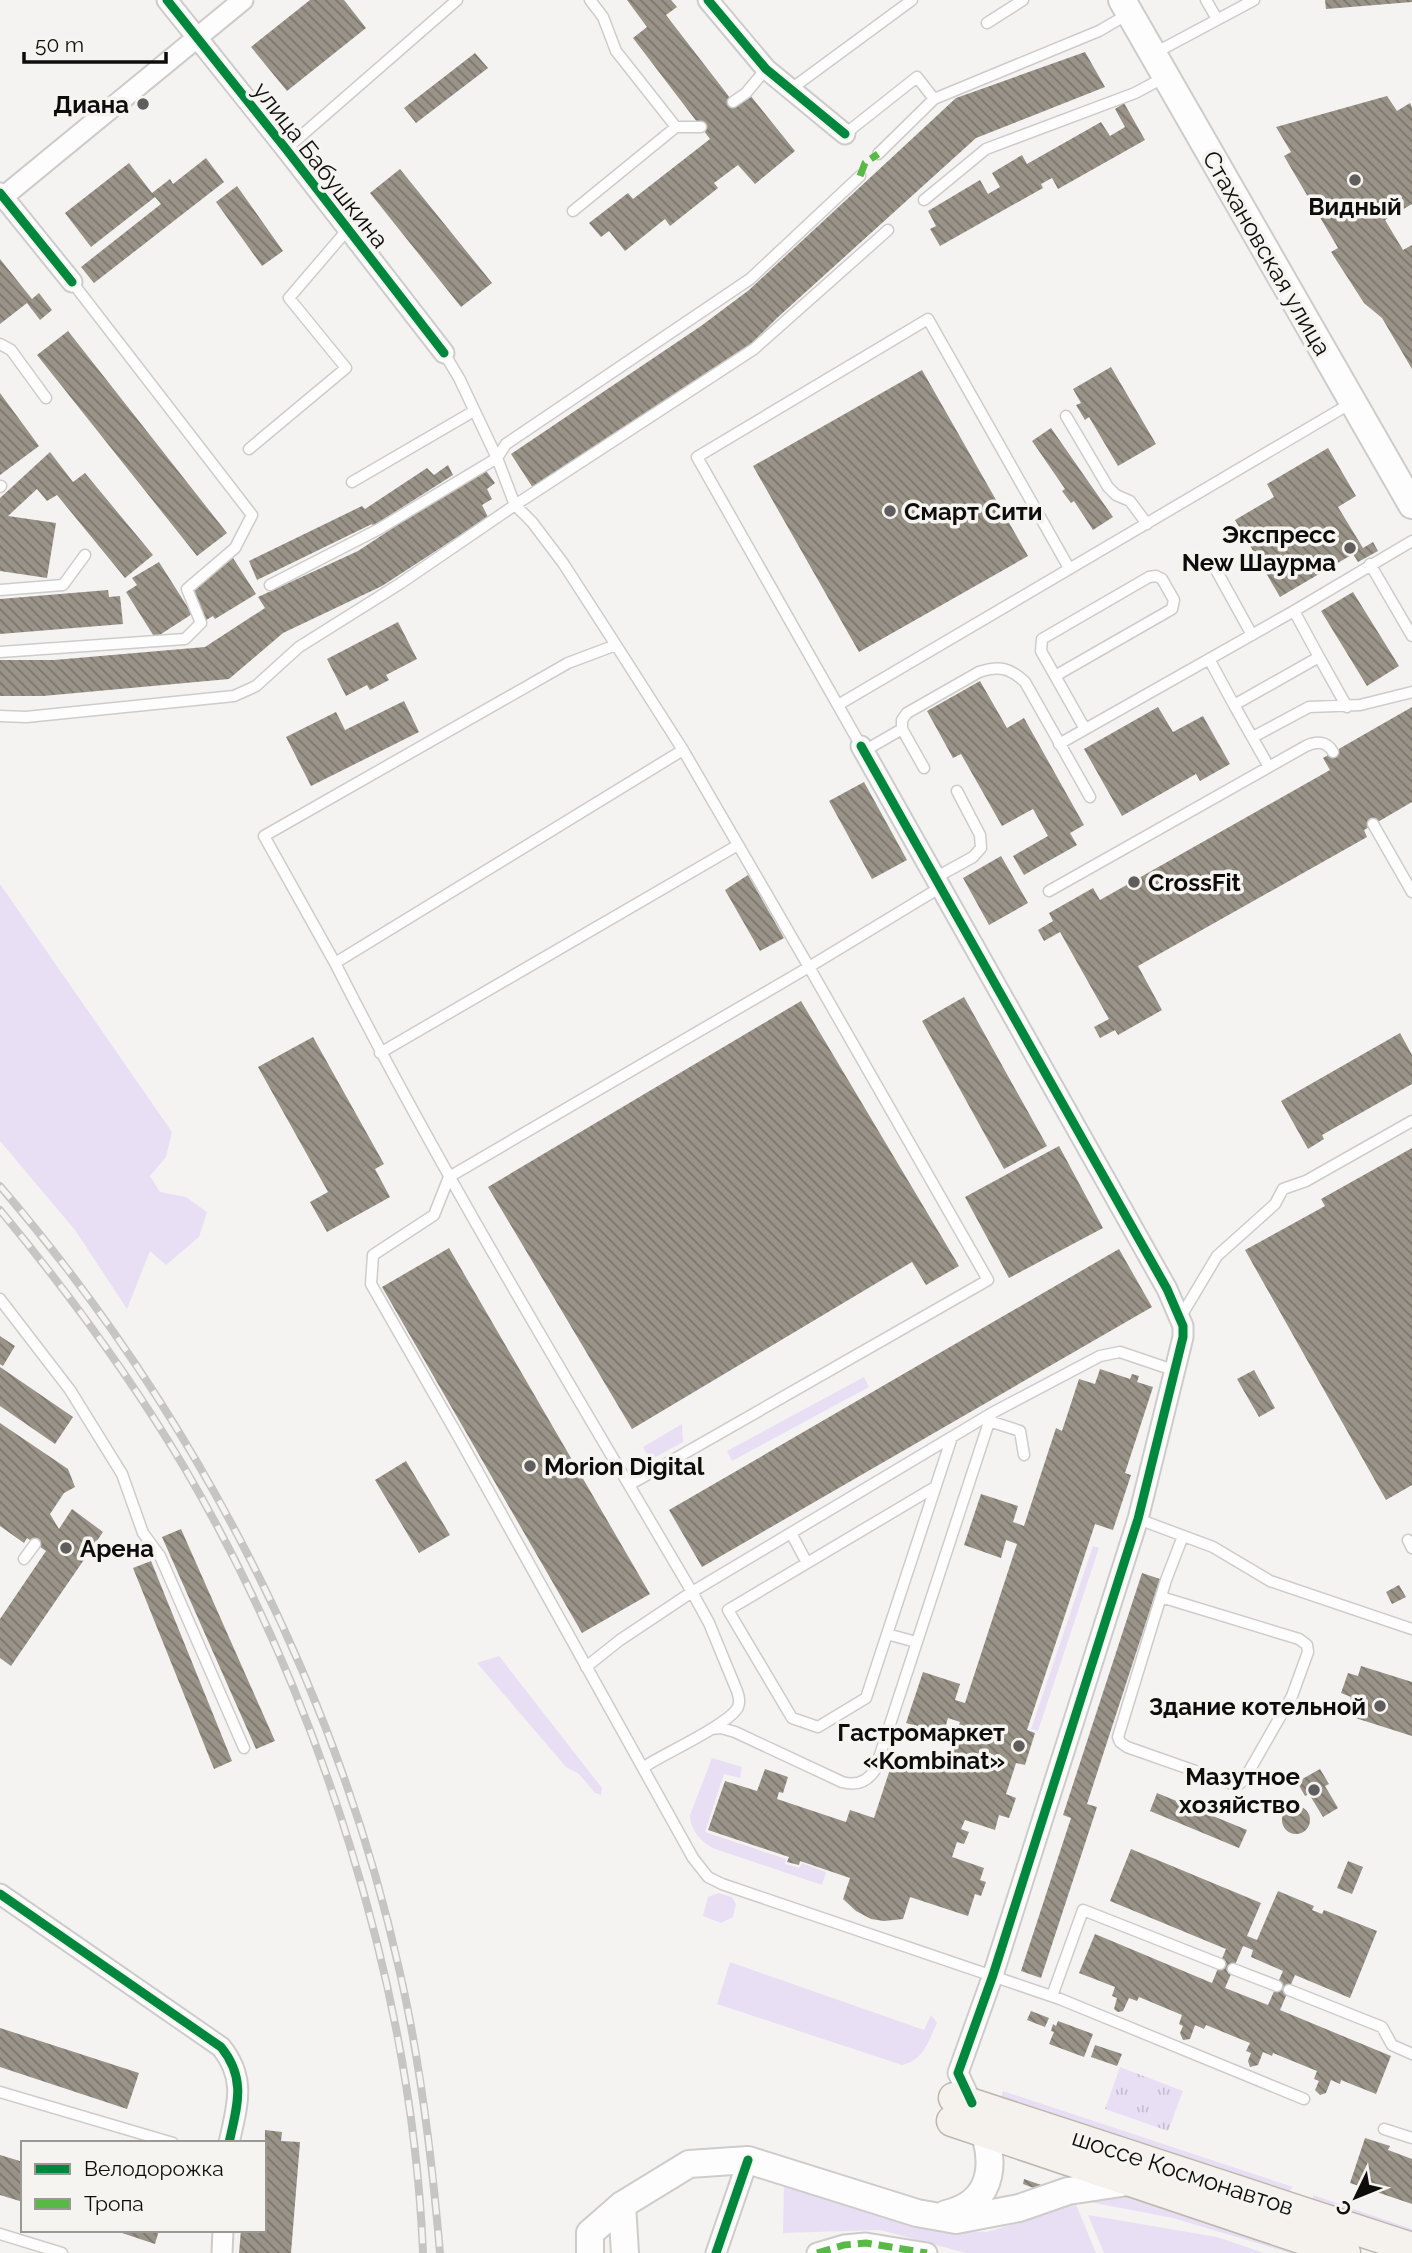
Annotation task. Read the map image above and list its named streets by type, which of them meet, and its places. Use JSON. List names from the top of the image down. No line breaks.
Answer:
{"streets":{"main road":["Стахановская улица","шоссе Космонавтов"],"street":["улица Бабушкина"]},"places":["Диана","Видный","Смарт Сити","Экспресс New Шаурма","CrossFit","Morion Digital","Арена","Здание котельной","Гастромаркет «Kombinat»","Мазутное хозяйство"],"legend":["Велодорожка","Тропа"],"scale_bar":"50 m","north":"bottom left"}
